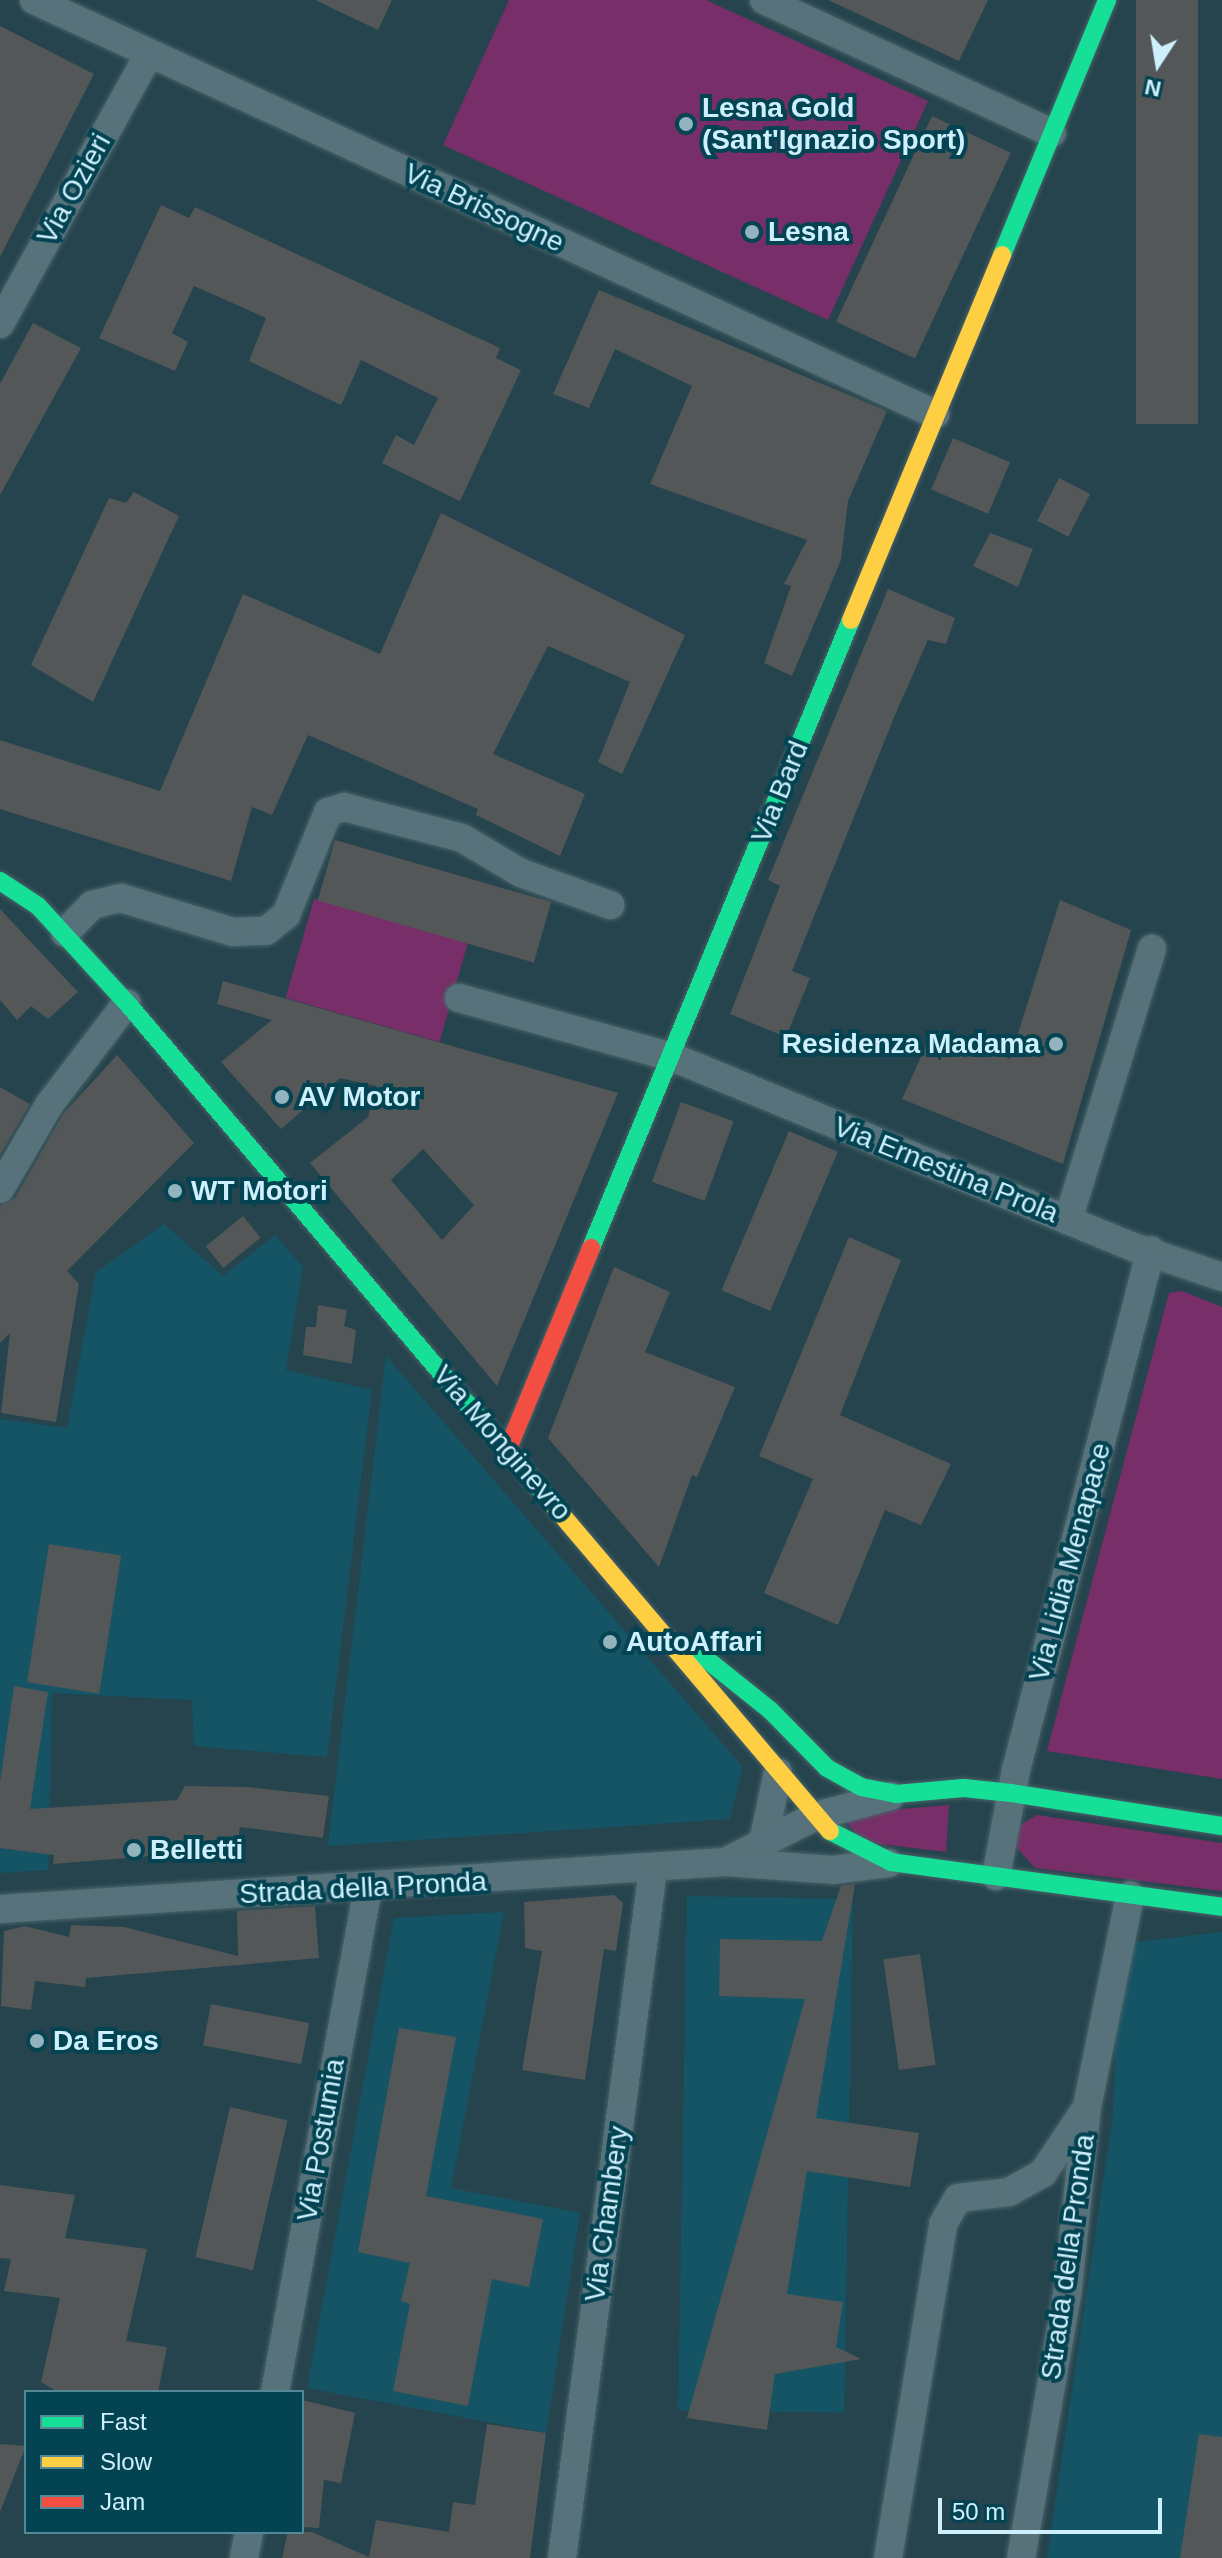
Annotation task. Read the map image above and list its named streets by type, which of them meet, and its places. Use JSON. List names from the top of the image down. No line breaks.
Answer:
{"streets":{"street":["Via Ozieri","Via Brissogne","Via Bard","Via Ernestina Prola","Via Monginevro","Via Lidia Menapace","Strada della Pronda","Via Postumia","Via Chambery"]},"crossings":[["Via Ozieri","Via Brissogne"],["Via Brissogne","Via Bard"],["Via Bard","Via Ernestina Prola"],["Via Bard","Via Monginevro"],["Via Ernestina Prola","Via Lidia Menapace"],["Via Monginevro","Strada della Pronda"],["Via Lidia Menapace","Strada della Pronda"],["Strada della Pronda","Via Postumia"],["Strada della Pronda","Via Chambery"]],"places":["Lesna Gold (Sant'Ignazio Sport)","Lesna","Residenza Madama","AV Motor","WT Motori","AutoAffari","Belletti","Da Eros"],"legend":["Fast","Slow","Jam"],"scale_bar":"50 m","north":"bottom"}
